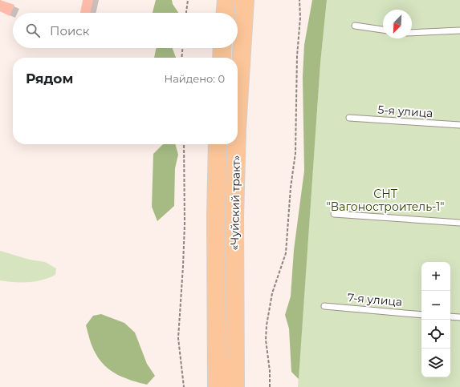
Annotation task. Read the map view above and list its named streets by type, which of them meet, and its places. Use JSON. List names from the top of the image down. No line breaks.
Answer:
{"streets":{"highway":["«Чуйский тракт»"],"lane":["5-я улица","7-я улица"]},"parks":["СНТ \"Вагоностроитель-1\""],"north":"bottom left","page":{"search":"Поиск","heading":["Рядом","Найдено: 0"],"map_buttons":["+","−"]}}
